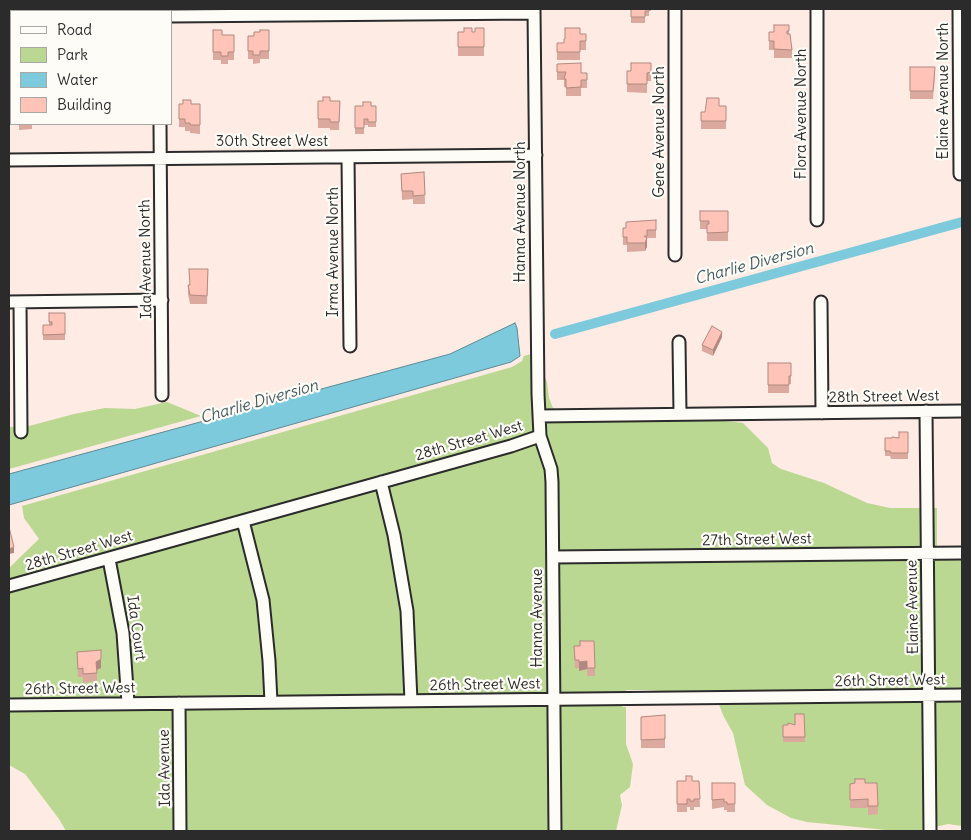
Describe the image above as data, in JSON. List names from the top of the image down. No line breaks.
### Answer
{"streets":{"street":["Elaine Avenue North","Flora Avenue North","Gene Avenue North","30th Street West","Hanna Avenue North","Irma Avenue North","Ida Avenue North","28th Street West","27th Street West","Elaine Avenue","Hanna Avenue","Ida Court","26th Street West","Ida Avenue"]},"crossings":[["30th Street West","Hanna Avenue North"],["30th Street West","Irma Avenue North"],["30th Street West","Ida Avenue North"],["Hanna Avenue North","28th Street West"],["28th Street West","Elaine Avenue"],["28th Street West","Hanna Avenue"],["28th Street West","Ida Court"],["27th Street West","Elaine Avenue"],["27th Street West","Hanna Avenue"],["Elaine Avenue","26th Street West"],["Hanna Avenue","26th Street West"],["Ida Court","26th Street West"],["26th Street West","Ida Avenue"]],"water":["Charlie Diversion"],"legend":["Road","Park","Water","Building"]}
